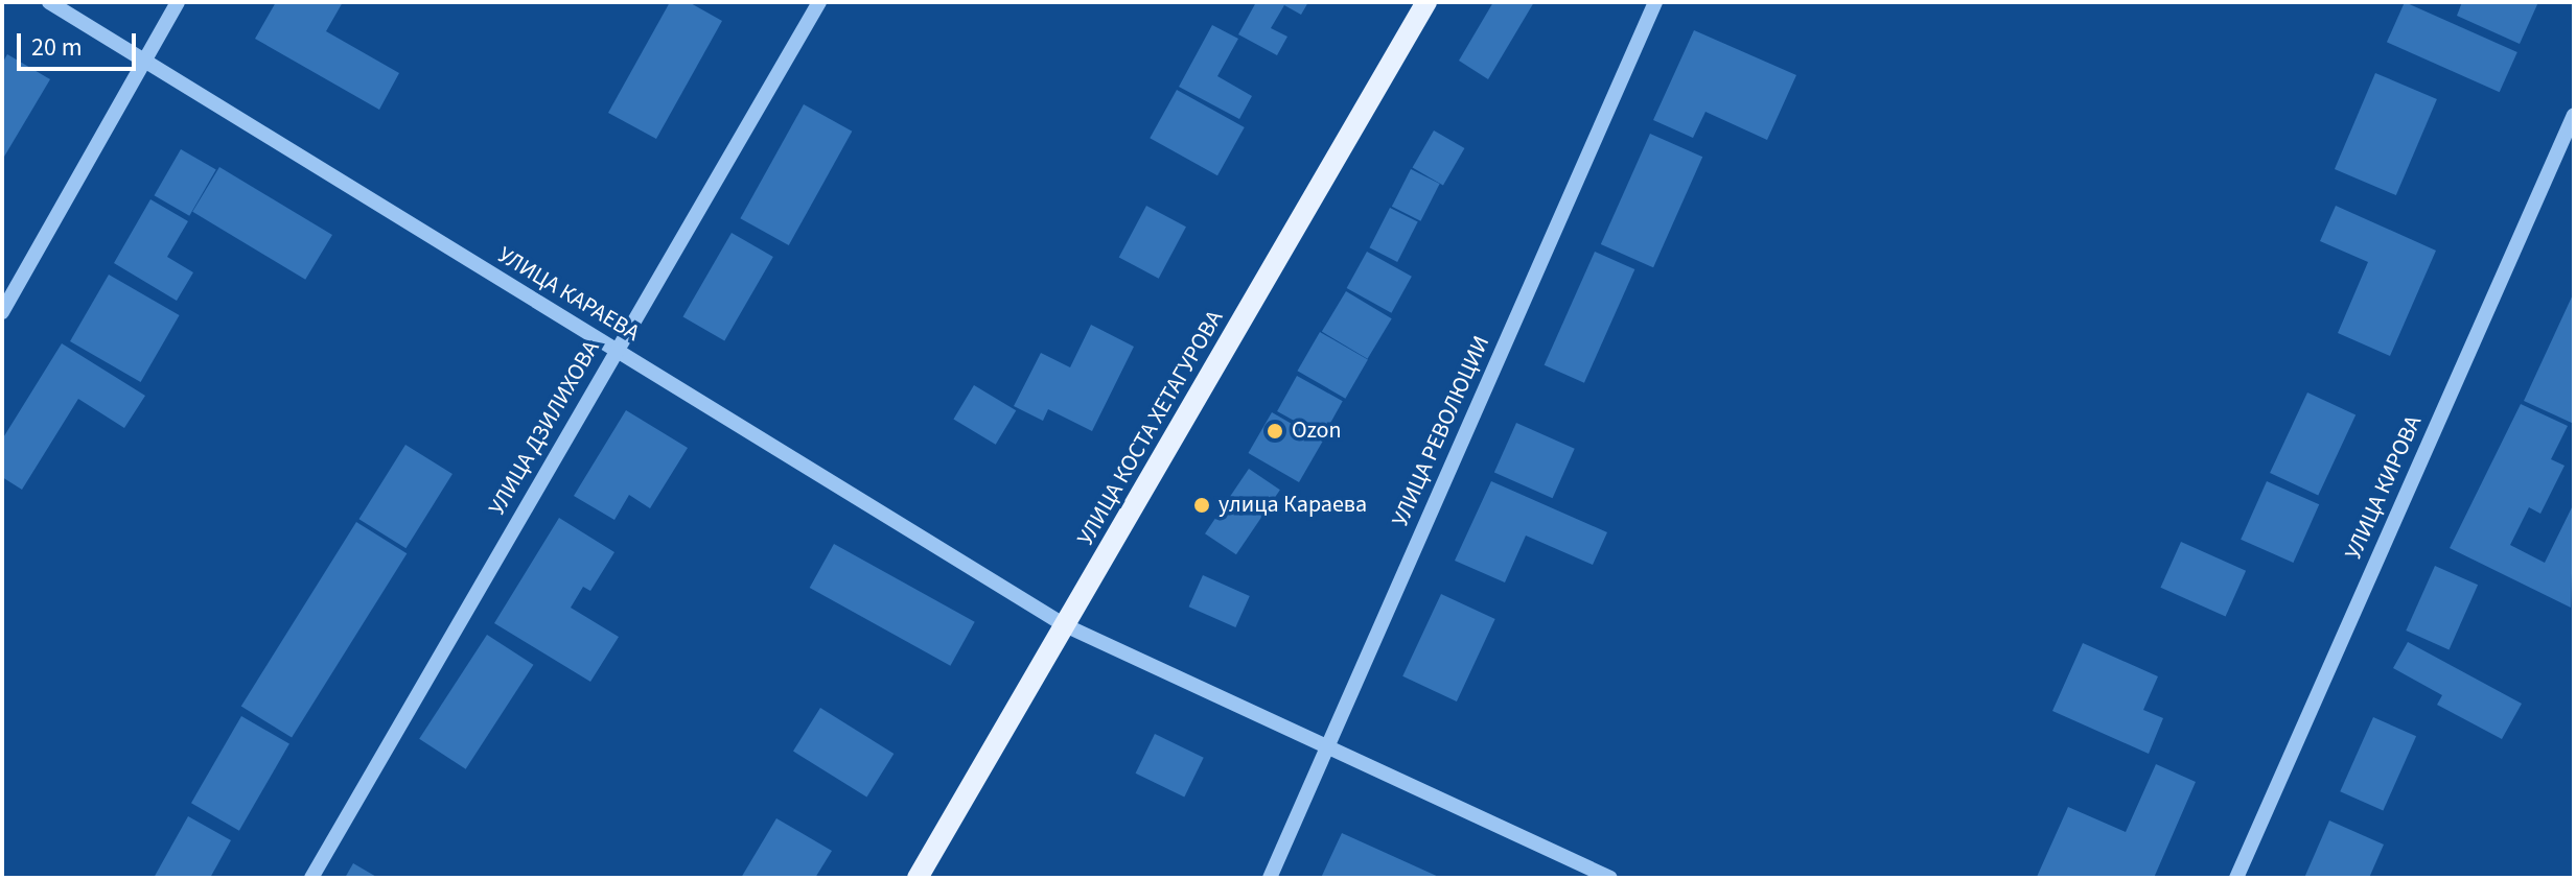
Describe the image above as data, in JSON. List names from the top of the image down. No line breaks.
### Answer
{"streets":{"main road":["УЛИЦА КОСТА ХЕТАГУРОВА"],"street":["УЛИЦА КАРАЕВА","УЛИЦА ДЗИЛИХОВА","УЛИЦА РЕВОЛЮЦИИ","УЛИЦА КИРОВА"]},"crossings":[["УЛИЦА КАРАЕВА","УЛИЦА ДЗИЛИХОВА"],["УЛИЦА КАРАЕВА","УЛИЦА КОСТА ХЕТАГУРОВА"],["УЛИЦА КАРАЕВА","УЛИЦА РЕВОЛЮЦИИ"]],"places":["Ozon","улица Караева"],"scale_bar":"20 m"}
